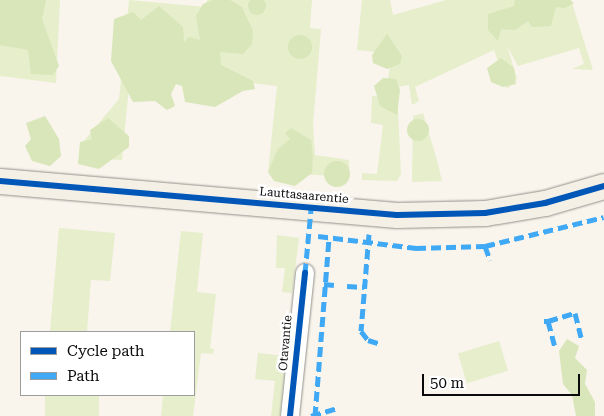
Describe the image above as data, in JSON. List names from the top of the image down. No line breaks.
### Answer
{"streets":{"main road":["Lauttasaarentie"],"street":["Otavantie"]},"legend":["Cycle path","Path"],"scale_bar":"50 m"}
